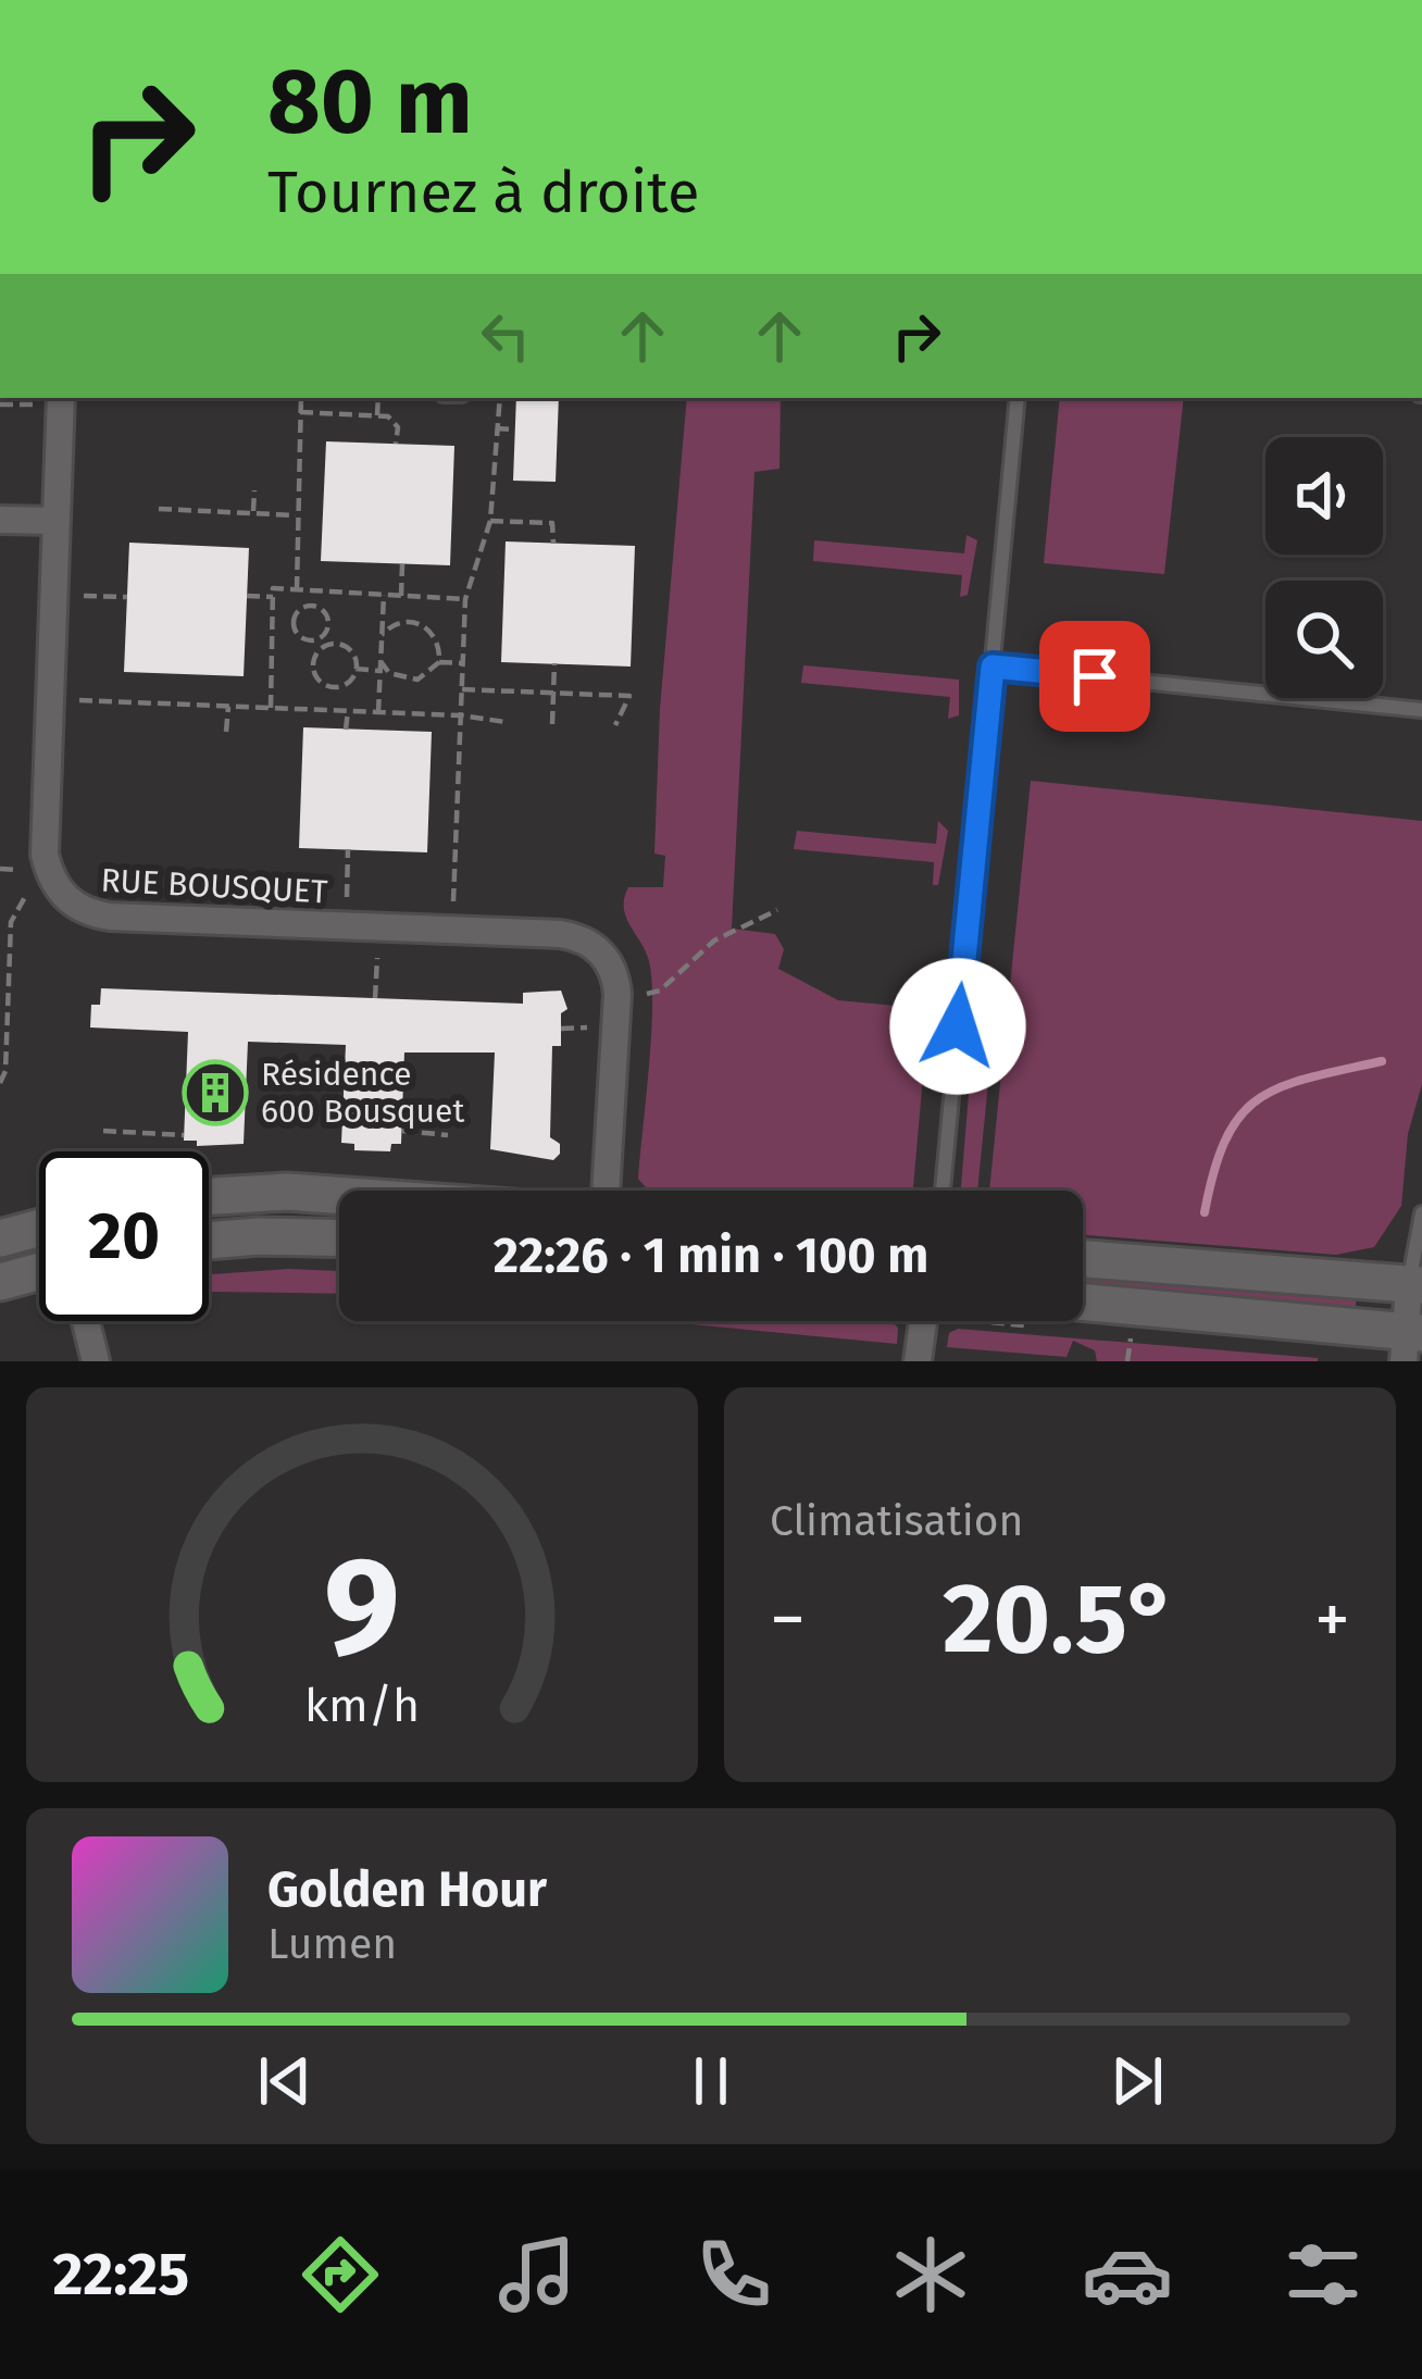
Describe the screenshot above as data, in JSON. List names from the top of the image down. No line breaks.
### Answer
{"streets":{"street":["RUE BOUSQUET"]},"places":{"building":["Résidence 600 Bousquet"]},"page":{"turn":["80 m","Tournez à droite"],"limit":"20","trip":"22:26 · 1 min · 100 m","tile":"Climatisation","heat":["−","20.5°","+"],"song":["Golden Hour","Lumen"],"tabs":"22:25","gauge":["9","km/h"]}}
